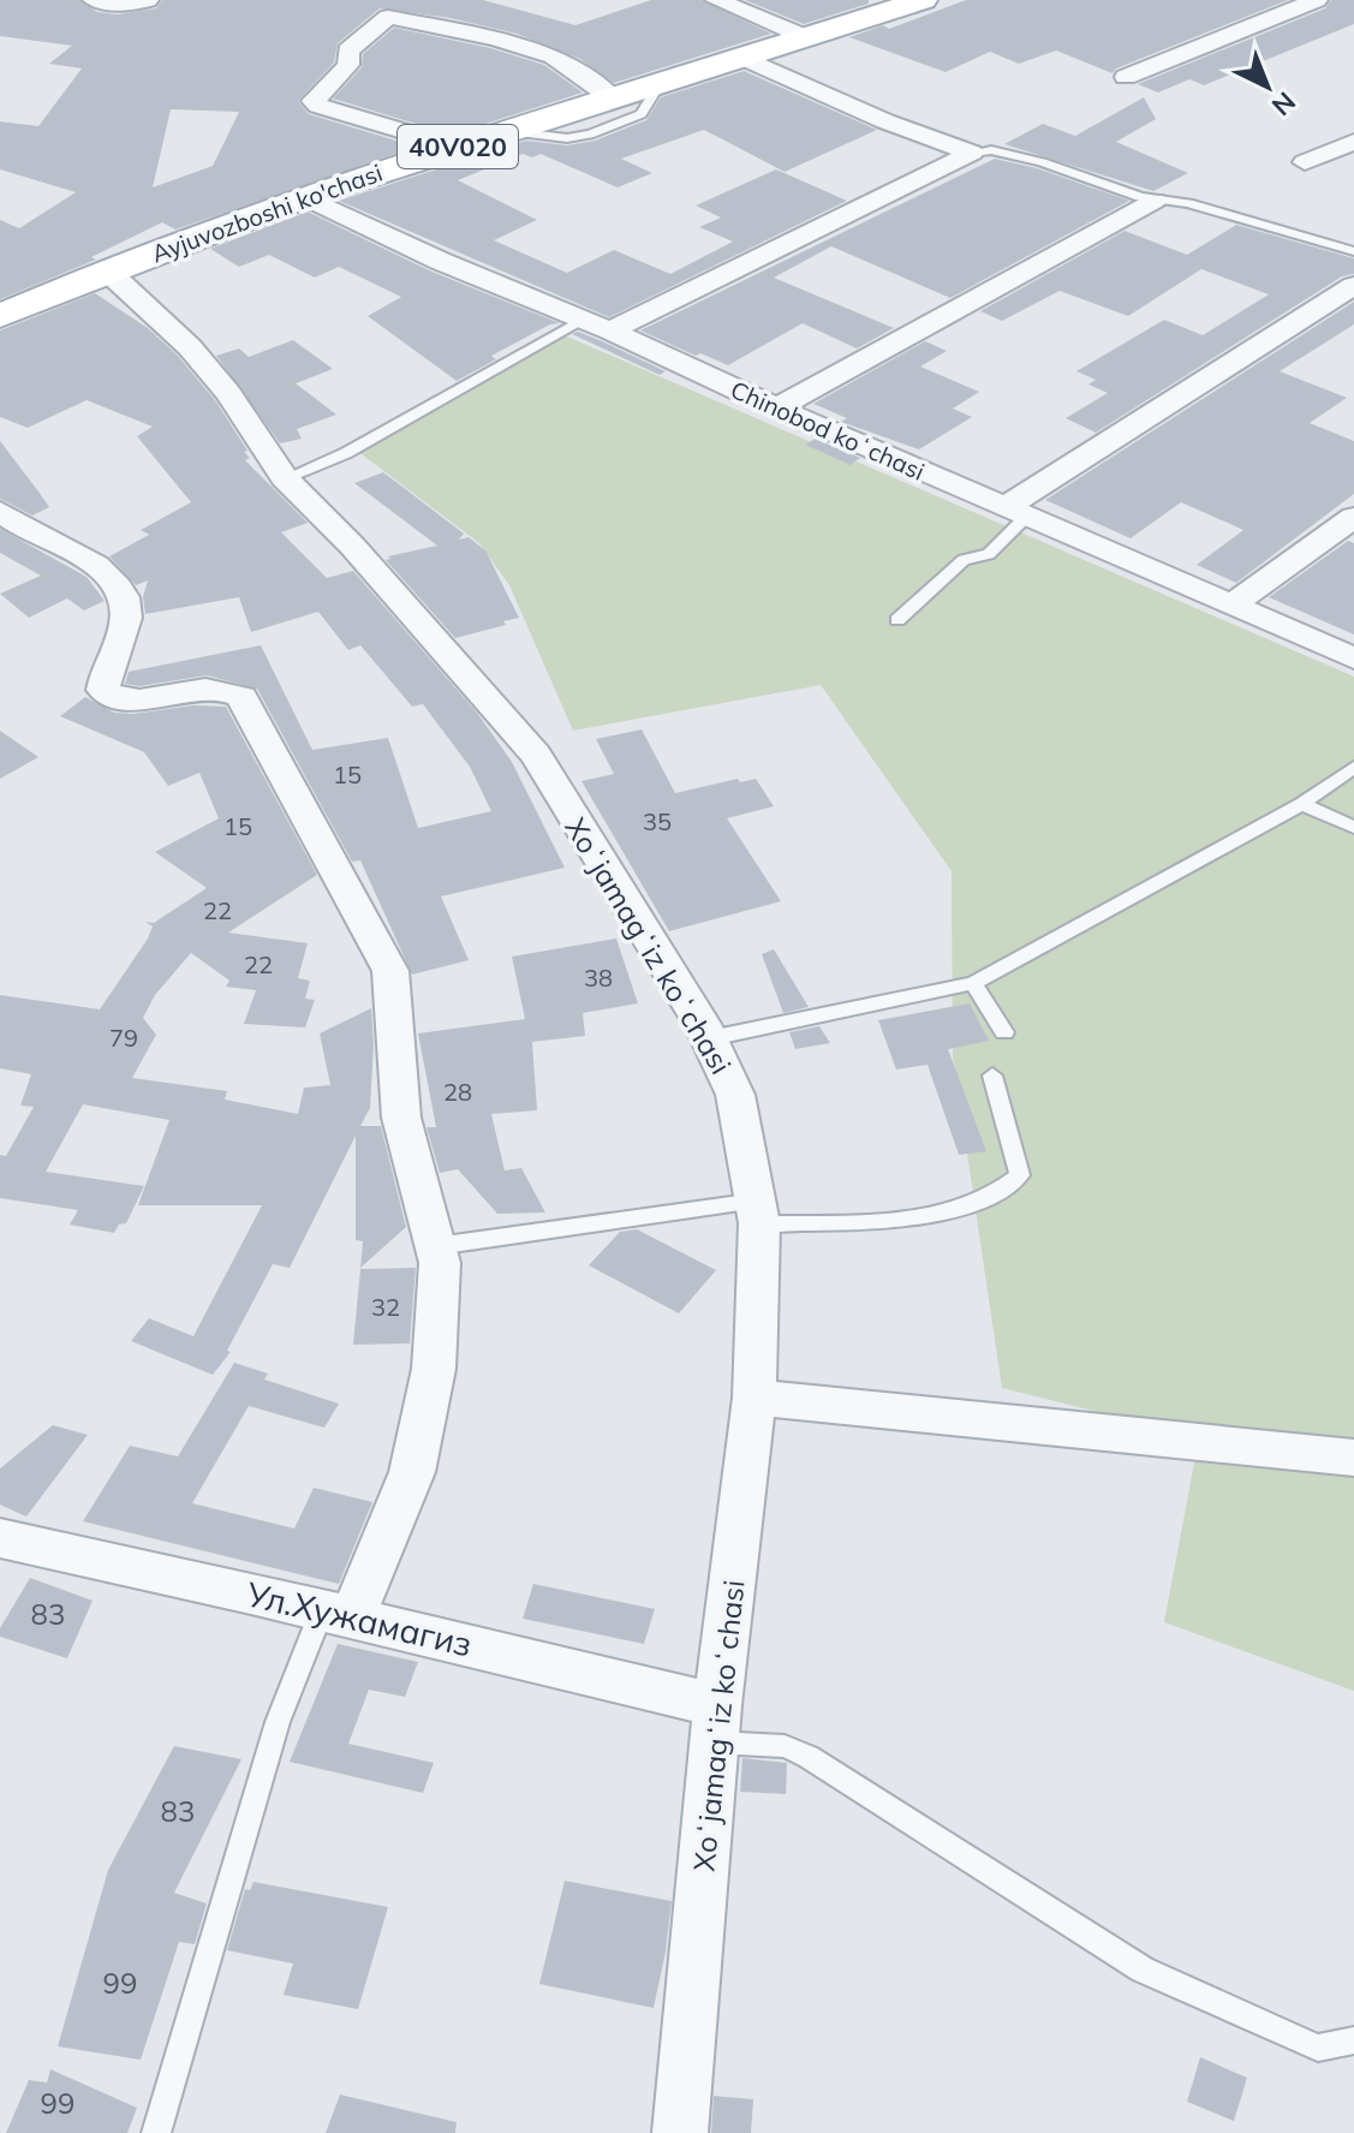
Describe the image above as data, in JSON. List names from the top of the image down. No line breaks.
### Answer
{"streets":{"main road":["40V020","Ayjuvozboshi ko'chasi"],"street":["Chinobod koʻchasi","Xoʻjamagʻiz koʻchasi","Ул.Хужамагиз"]},"crossings":[["Ayjuvozboshi ko'chasi","Chinobod koʻchasi"],["Ayjuvozboshi ko'chasi","Xoʻjamagʻiz koʻchasi"],["Xoʻjamagʻiz koʻchasi","Ул.Хужамагиз"]],"house_numbers":["15","35","15","22","22","38","79","28","32","83","83","99","99"],"north":"bottom right"}
